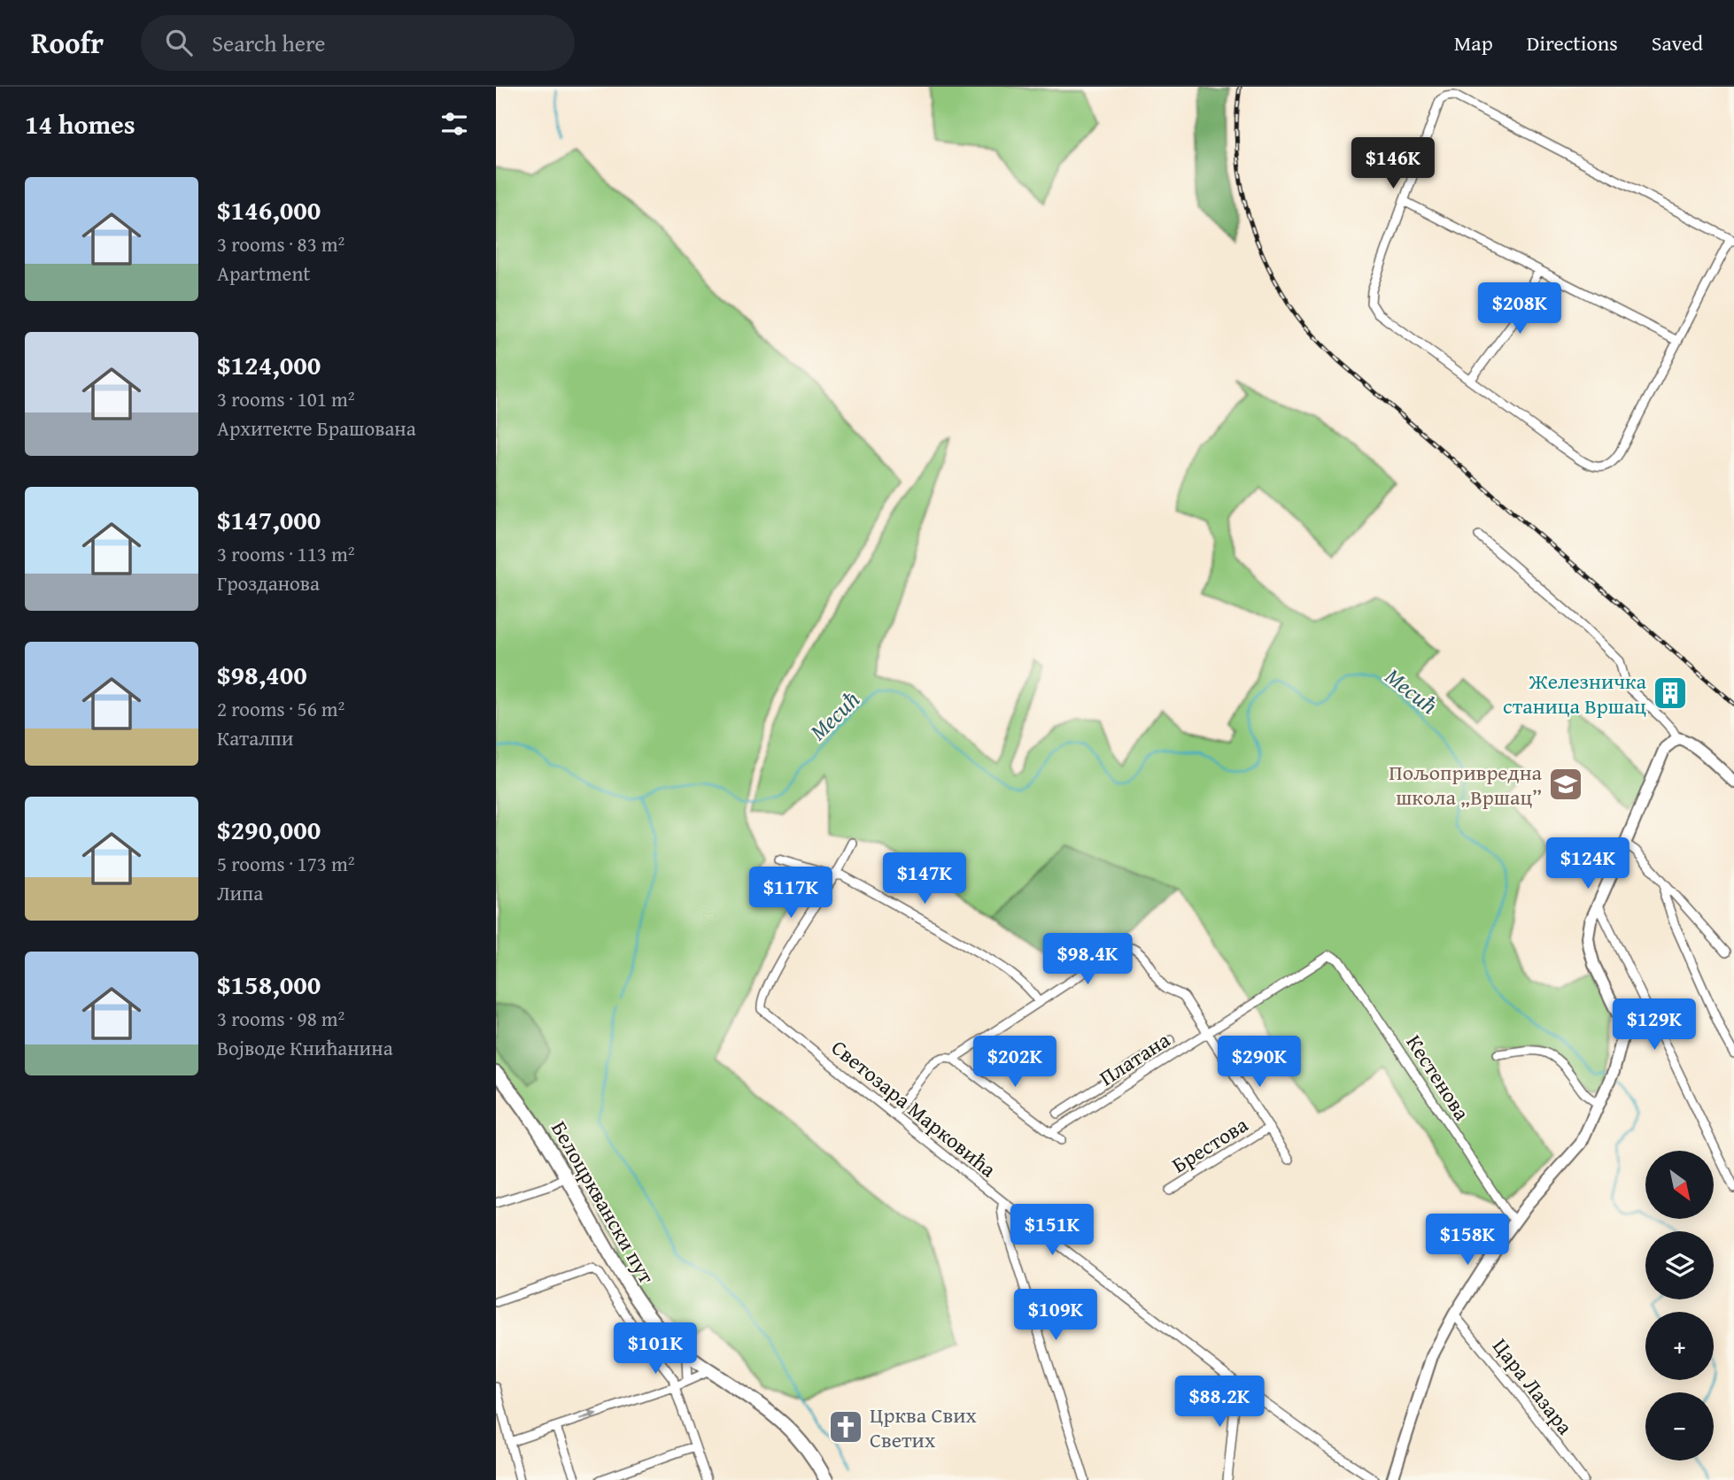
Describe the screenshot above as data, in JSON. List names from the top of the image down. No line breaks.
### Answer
{"streets":{"main road":["Белоцрквански пут"],"street":["Платана","Кестенова","Светозара Марковића","Брестова","Цара Лазара"]},"crossings":[["Платана","Кестенова"]],"water":["Месић"],"places":{"building":["Железничка станица Вршац"],"school or university":["Пољопривредна школа „Вршац”"],"church":["Црква Свих Светих"]},"north":"bottom right","page":{"header":"Roofr","search":"Search here","nav":["Map","Directions","Saved"],"heading":"14 homes","price":["$146K","$208K","$124K","$147K","$117K","$98.4K","$129K","$202K","$290K","$151K","$158K","$109K","$101K","$88.2K"],"list":[{"name":"$146,000","note":"3 rooms · 83 m² · Apartment"},{"name":"$124,000","note":"3 rooms · 101 m² · Архитекте Брашована"},{"name":"$147,000","note":"3 rooms · 113 m² · Грозданова"},{"name":"$98,400","note":"2 rooms · 56 m² · Каталпи"},{"name":"$290,000","note":"5 rooms · 173 m² · Липа"},{"name":"$158,000","note":"3 rooms · 98 m² · Војводе Книћанина"}],"map_buttons":["+","−"]}}
